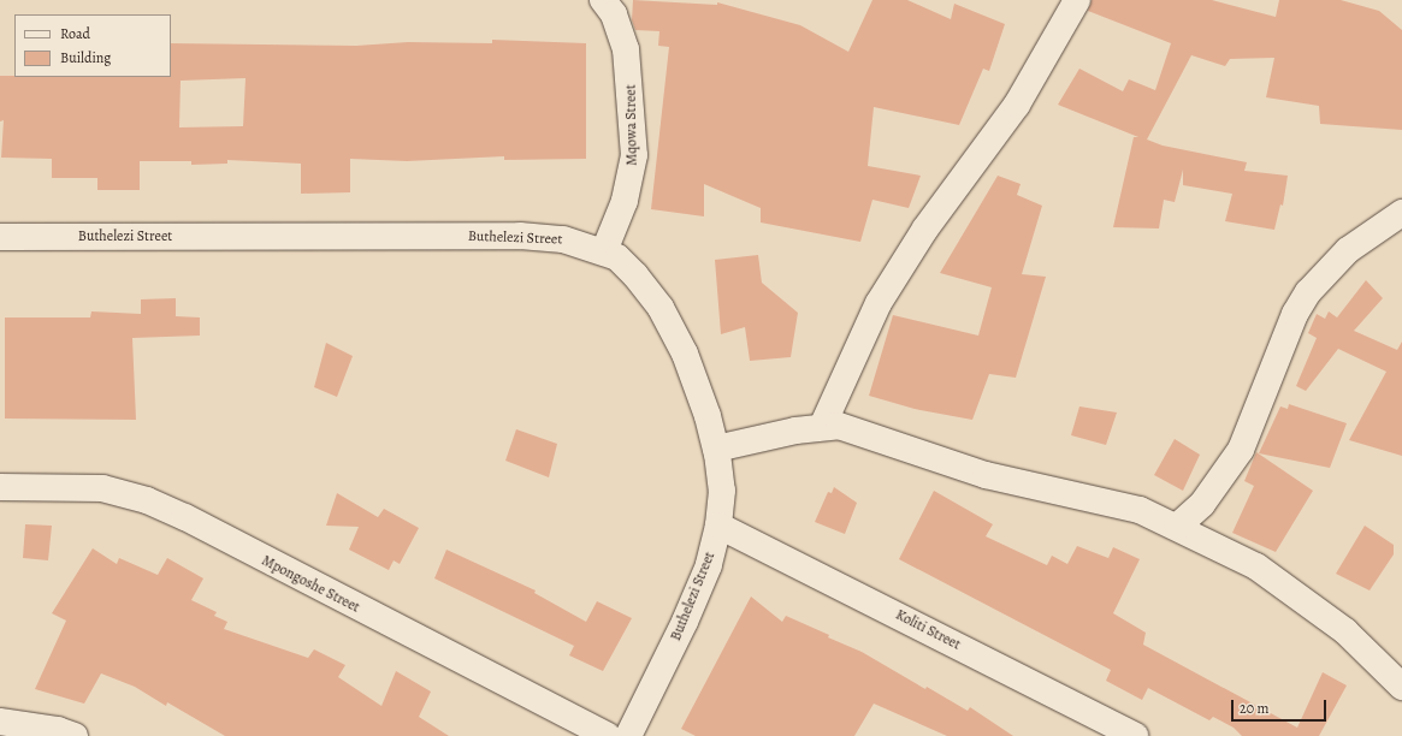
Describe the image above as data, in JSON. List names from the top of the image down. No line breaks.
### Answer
{"streets":{"street":["Mqowa Street","Buthelezi Street","Mpongoshe Street","Koliti Street"]},"crossings":[["Mqowa Street","Buthelezi Street"],["Buthelezi Street","Koliti Street"]],"legend":["Road","Building"],"scale_bar":"20 m"}
